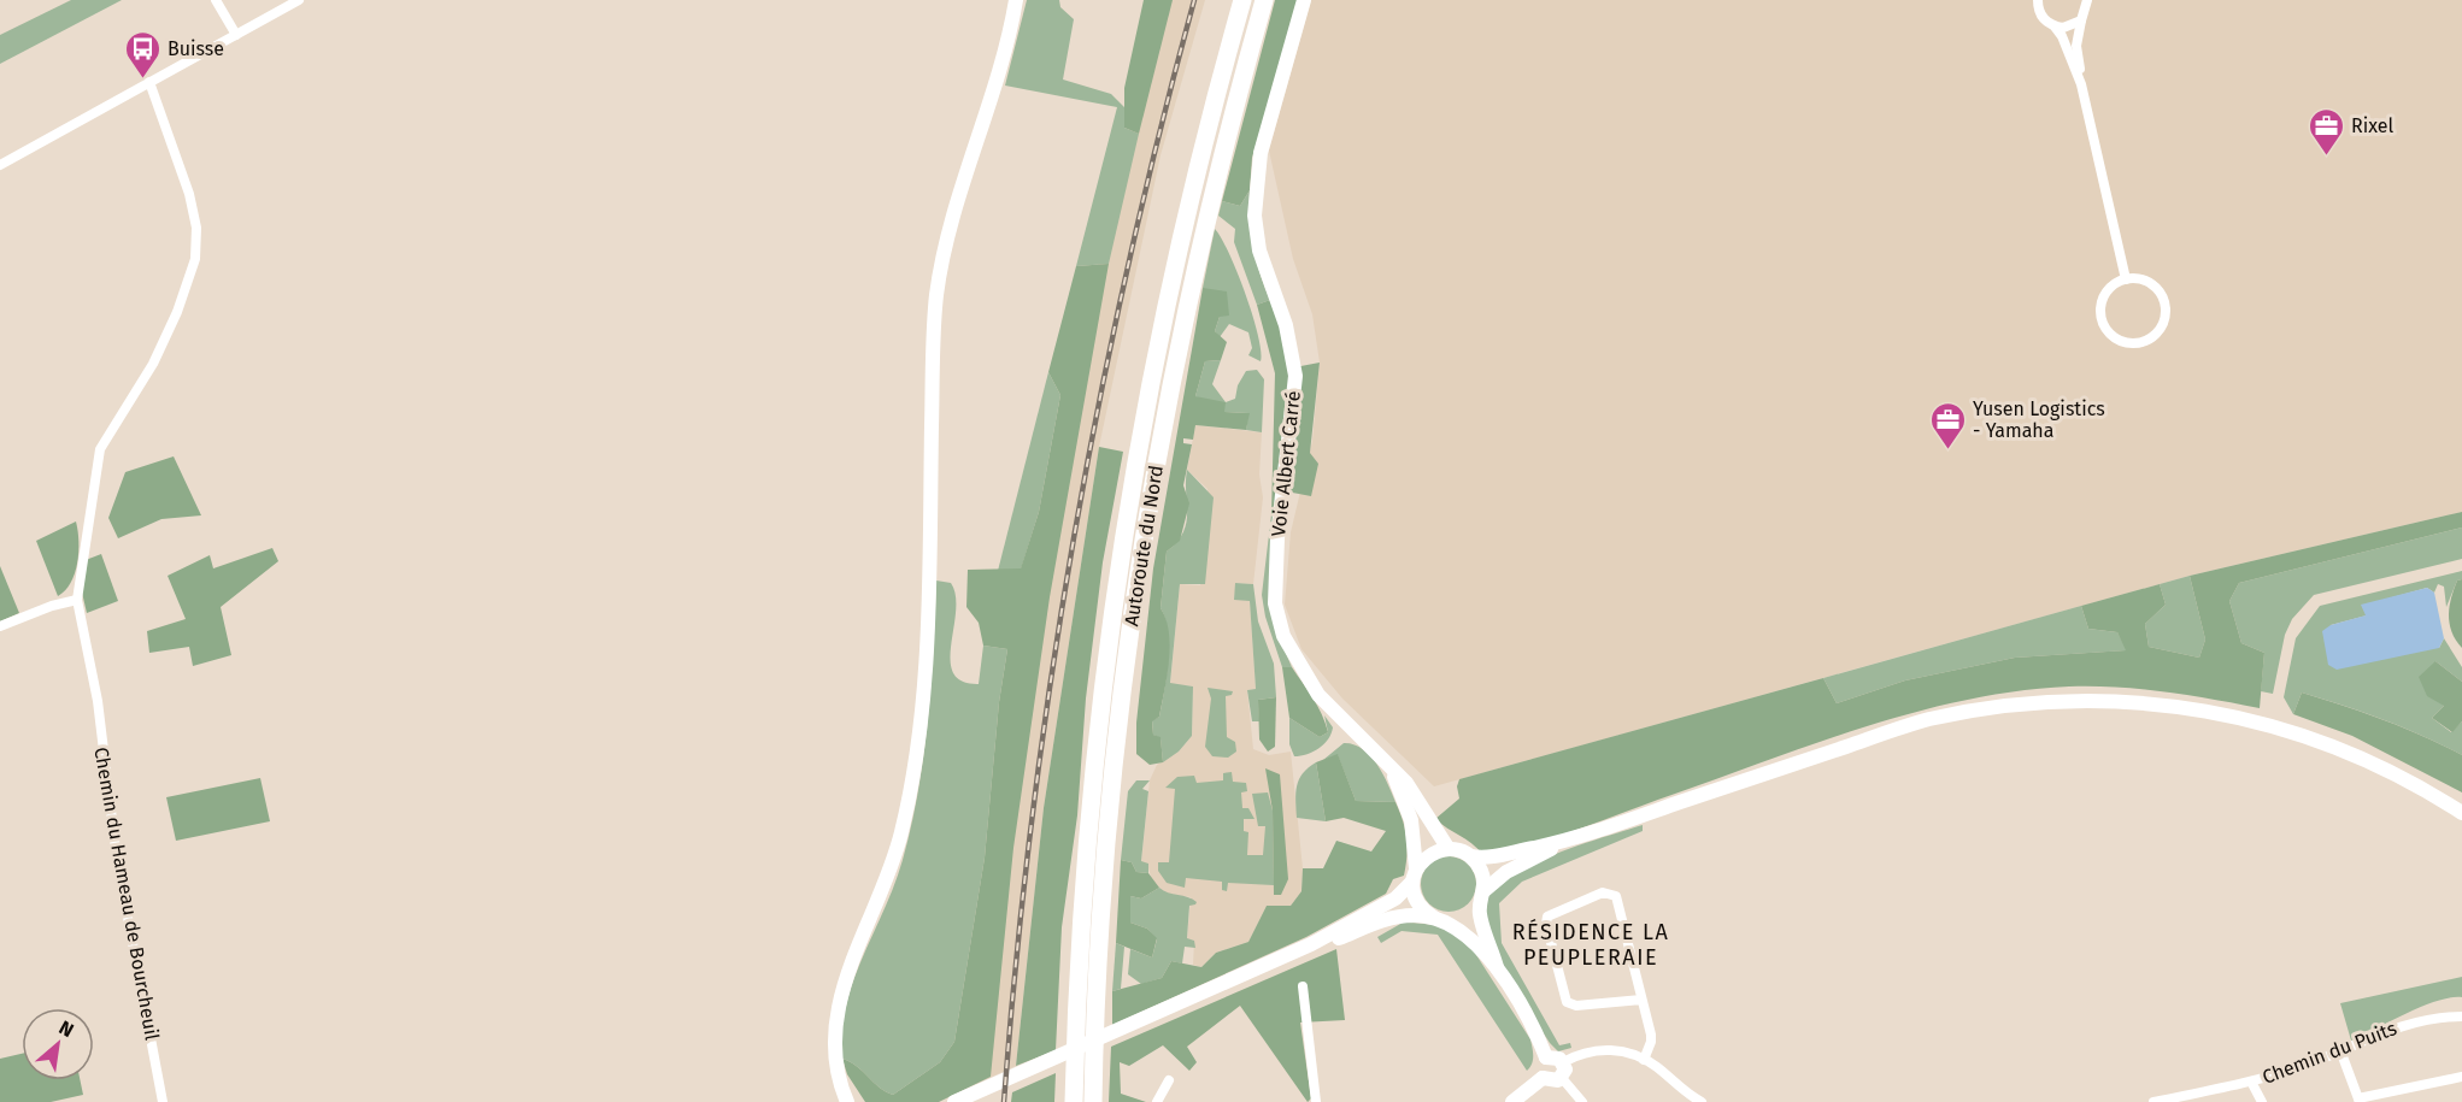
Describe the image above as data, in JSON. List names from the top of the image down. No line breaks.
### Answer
{"streets":{"highway":["Autoroute du Nord"],"street":["Voie Albert Carré","Chemin du Hameau de Bourcheuil","Chemin du Puits"]},"districts":["RÉSIDENCE LA PEUPLERAIE"],"places":{"bus stop":["Buisse"],"office":["Rixel","Yusen Logistics - Yamaha"]},"north":"top right"}
